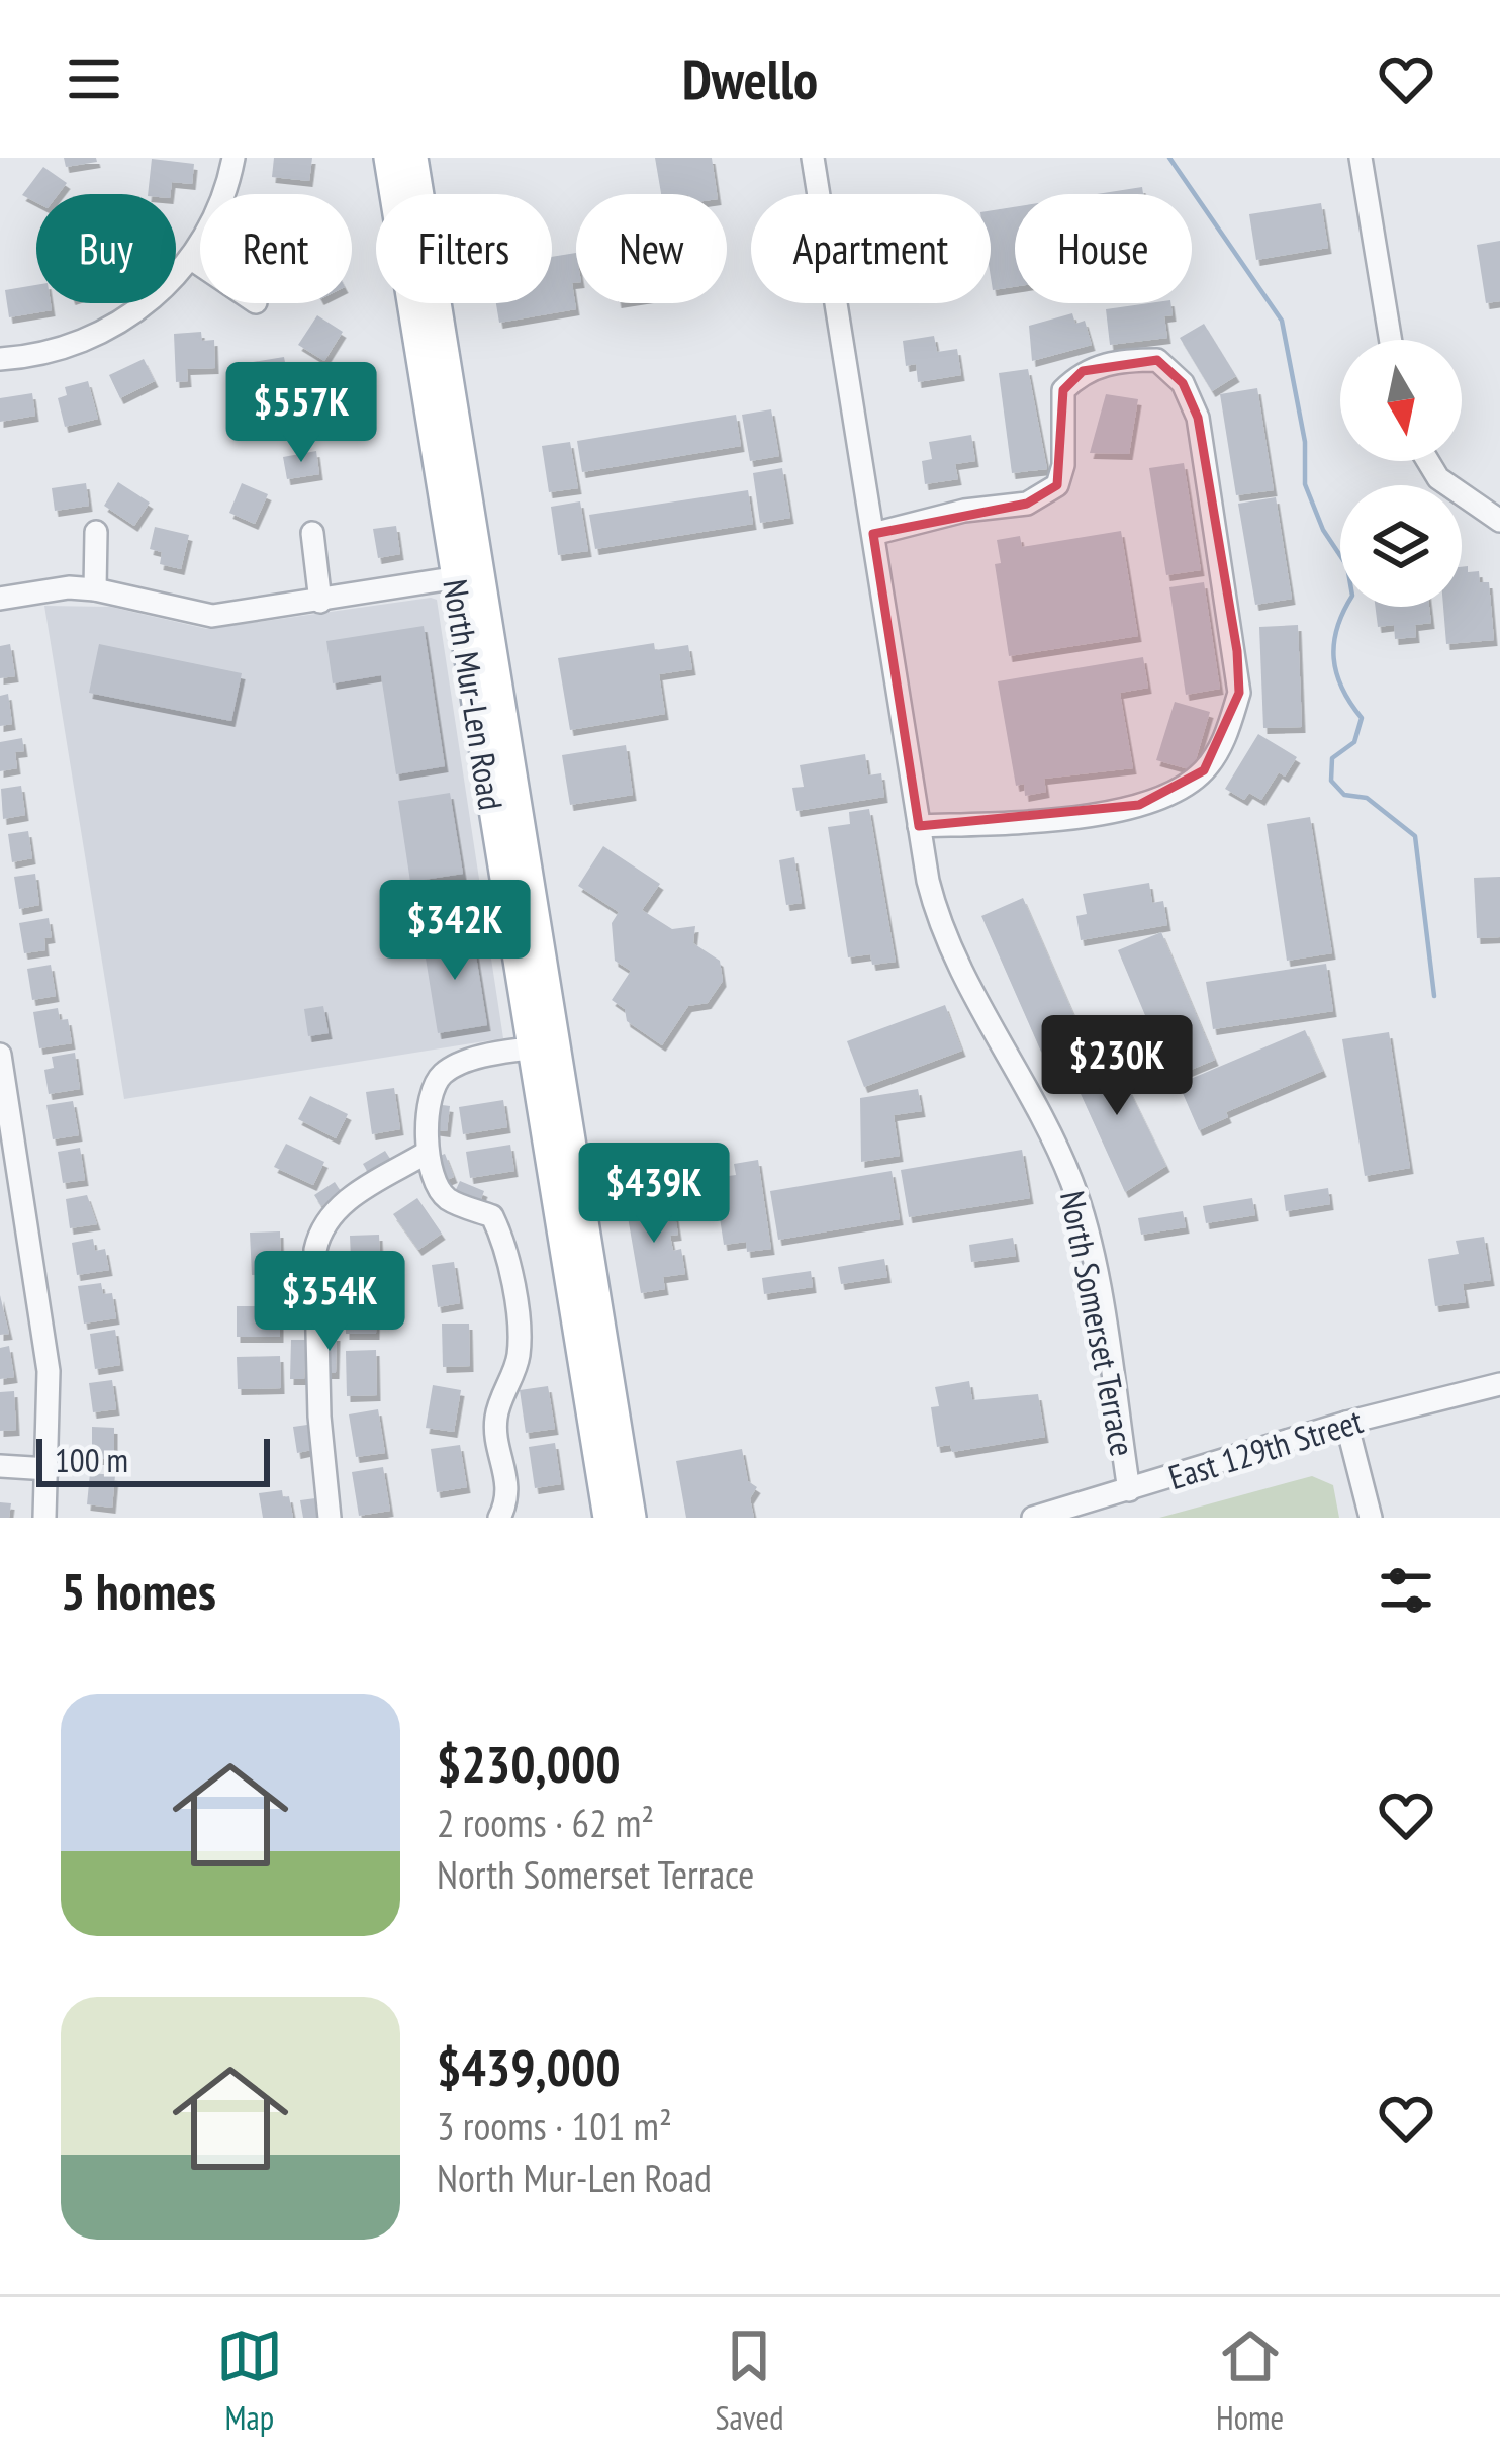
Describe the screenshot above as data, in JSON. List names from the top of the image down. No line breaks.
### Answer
{"streets":{"main road":["North Mur-Len Road"],"street":["North Somerset Terrace","East 129th Street"]},"crossings":[["North Somerset Terrace","East 129th Street"]],"scale_bar":"100 m","north":"bottom","page":{"header":"Dwello","chip":["Buy","Rent","Filters","New","Apartment","House"],"price":["$557K","$342K","$230K","$439K","$354K"],"scale":"100 m","heading":"5 homes","list":[{"name":"$230,000","note":"2 rooms · 62 m² · North Somerset Terrace"},{"name":"$439,000","note":"3 rooms · 101 m² · North Mur-Len Road"}],"tabs":["Map","Saved","Home"]}}
